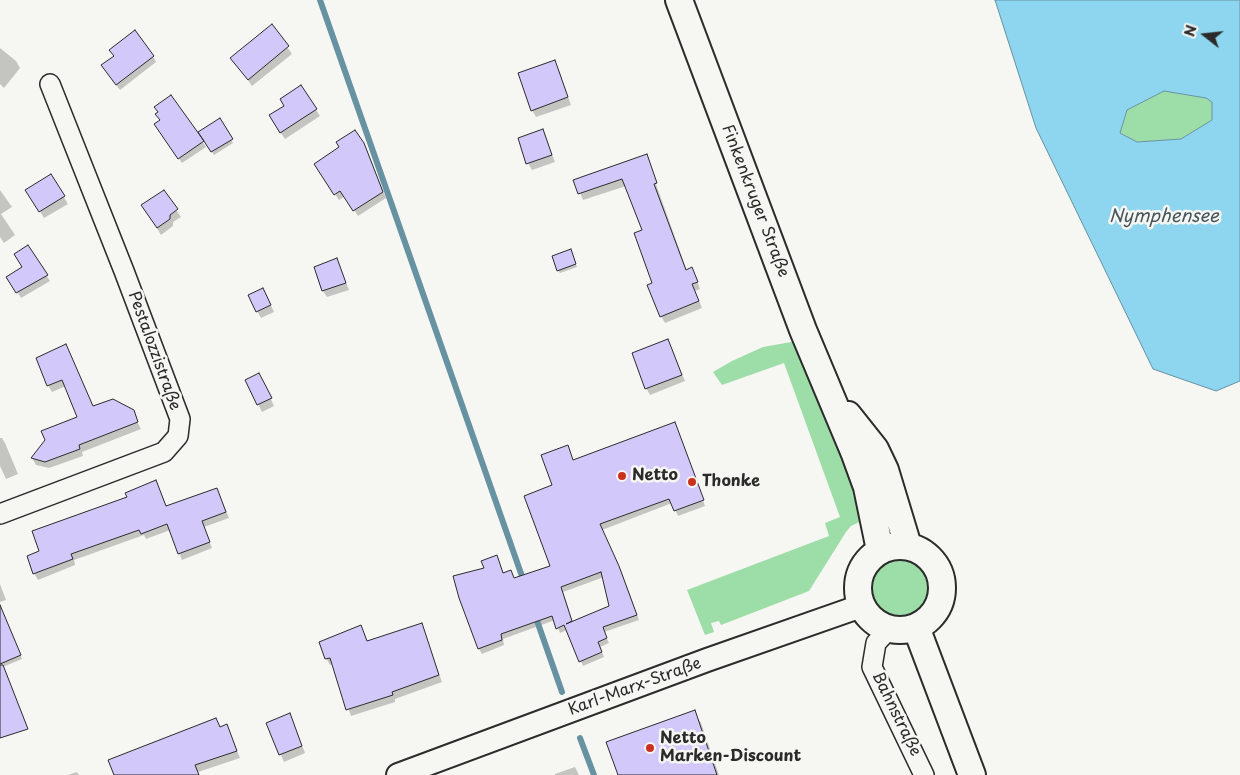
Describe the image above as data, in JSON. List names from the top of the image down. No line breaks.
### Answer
{"streets":{"main road":["Finkenkruger Straße"],"street":["Pestalozzistraße","Karl-Marx-Straße","Bahnstraße"]},"crossings":[["Finkenkruger Straße","Karl-Marx-Straße"],["Finkenkruger Straße","Bahnstraße"],["Karl-Marx-Straße","Bahnstraße"]],"water":["Nymphensee"],"places":["Netto","Thonke","Netto Marken-Discount"],"north":"left"}
